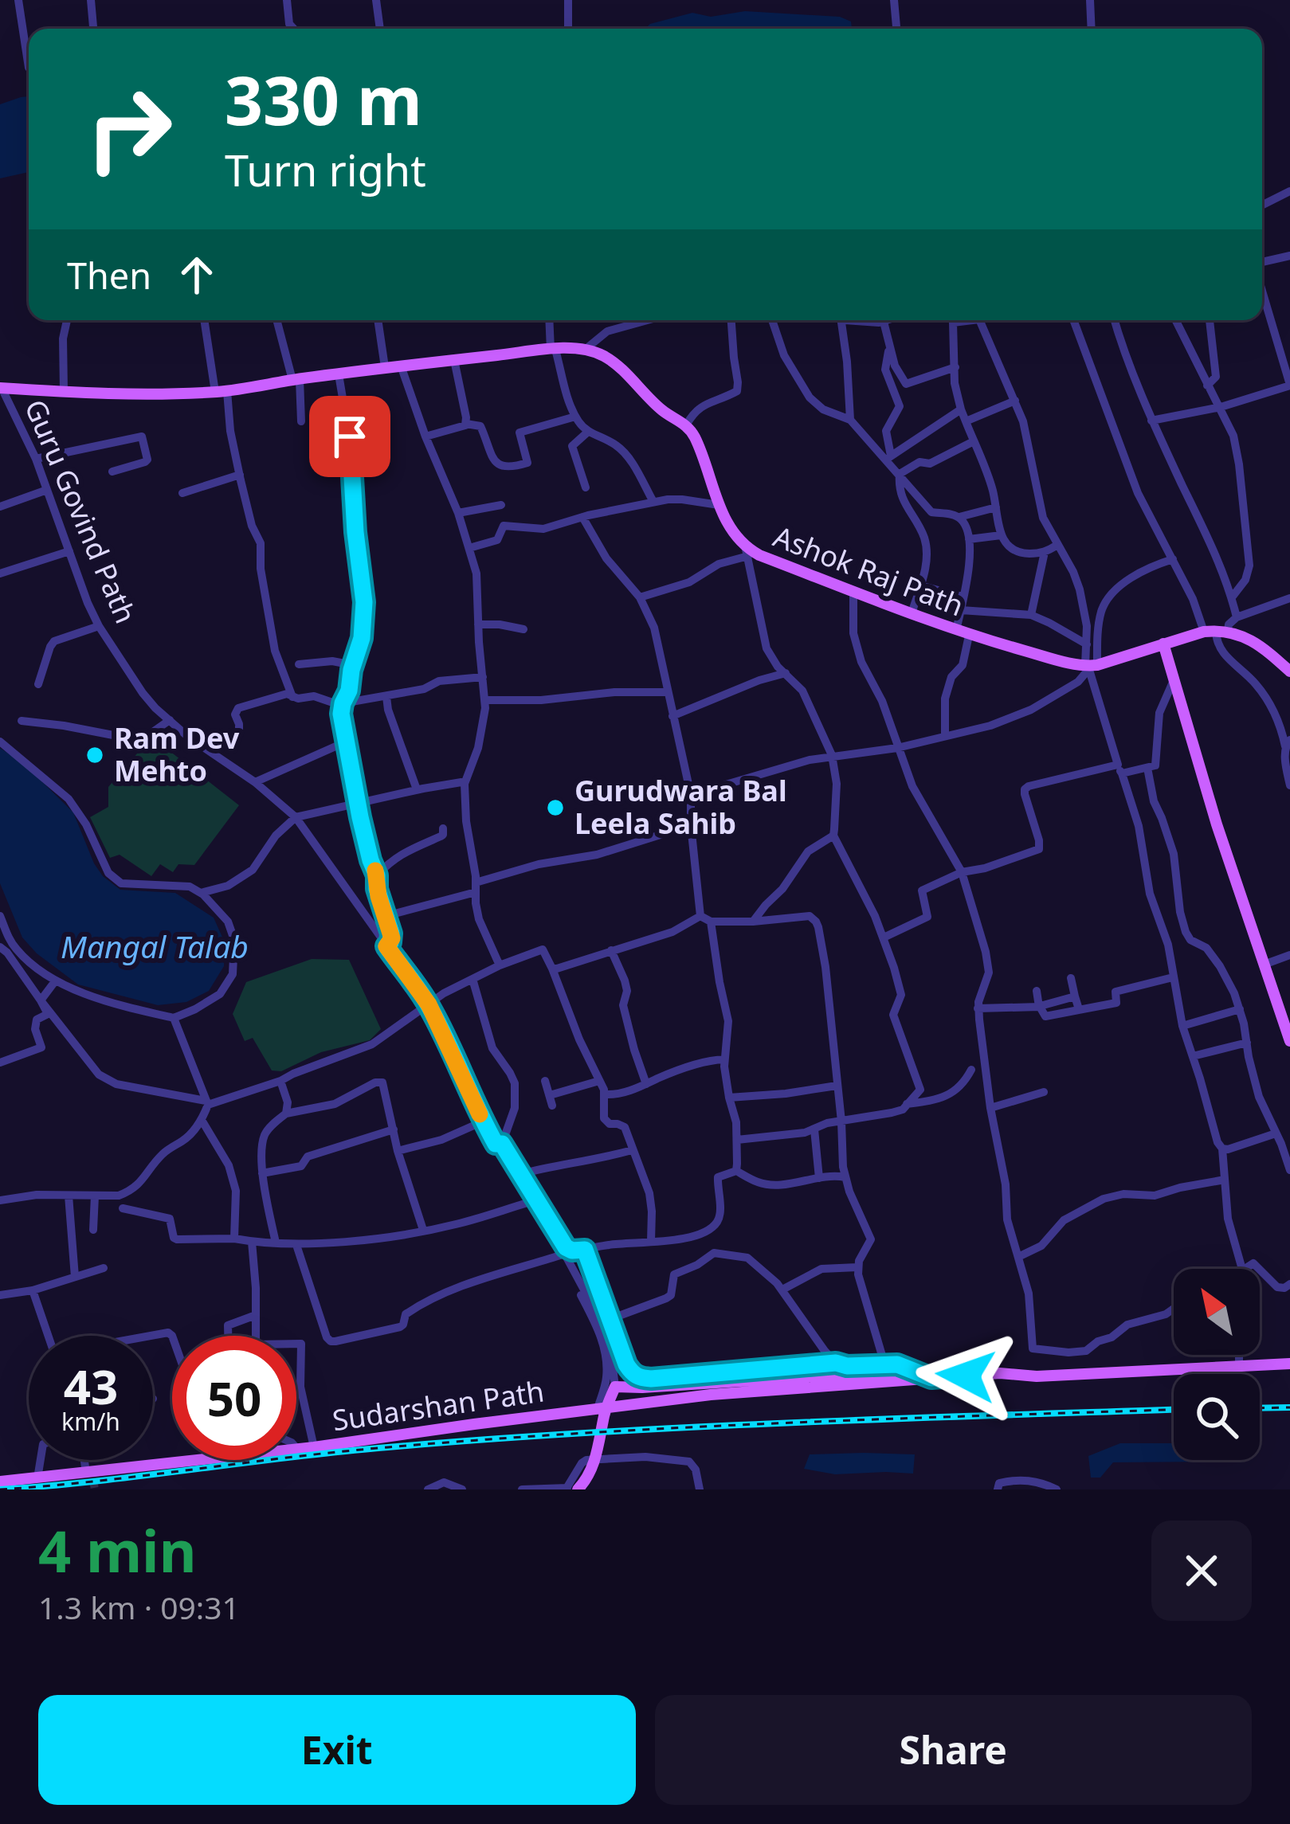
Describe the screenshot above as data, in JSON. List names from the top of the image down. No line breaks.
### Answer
{"streets":{"main road":["Ashok Raj Path","Sudarshan Path"],"street":["Guru Govind Path"]},"crossings":[["Guru Govind Path","Ashok Raj Path"]],"water":["Mangal Talab"],"places":["Ram Dev Mehto","Gurudwara Bal Leela Sahib"],"north":"top left","page":{"turn":["330 m","Turn right"],"then":"Then","speed":"43 km/h","limit":"50","heading":["4 min","1.3 km · 09:31"],"buttons":["Exit","Share"]}}
